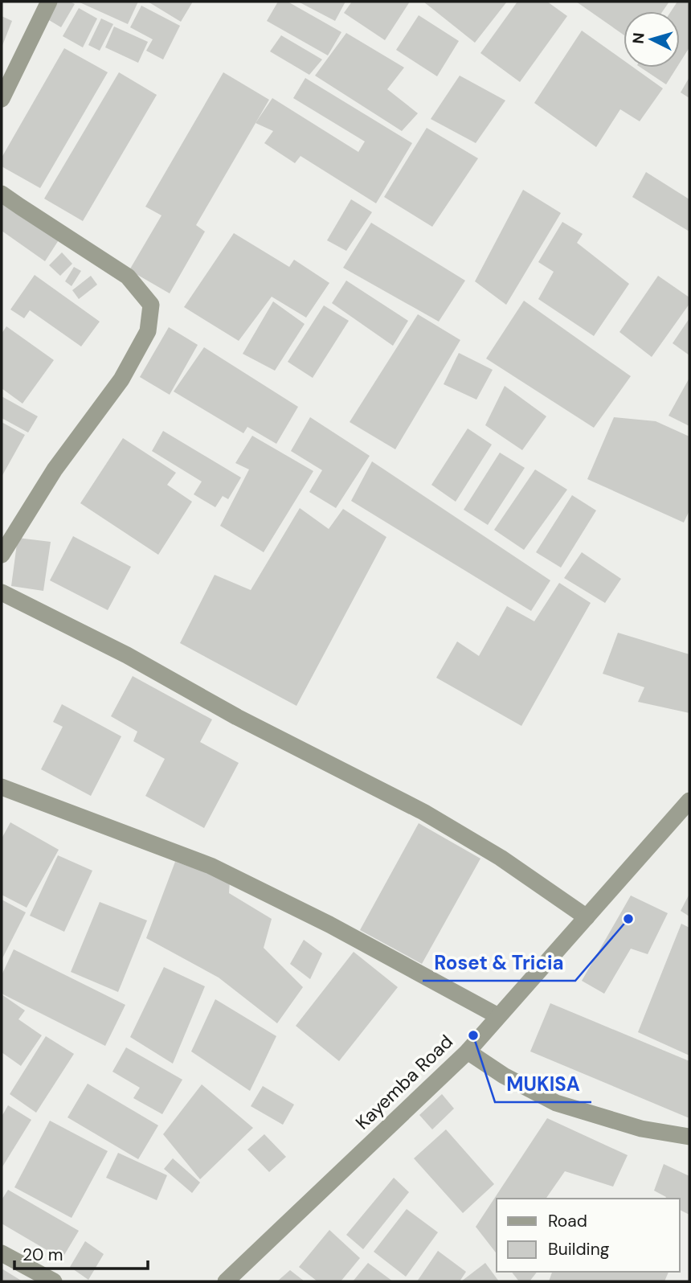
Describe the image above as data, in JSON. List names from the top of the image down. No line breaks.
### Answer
{"streets":{"street":["Kayemba Road"]},"places":["Roset & Tricia","MUKISA"],"legend":["Road","Building"],"scale_bar":"20 m","north":"left"}
